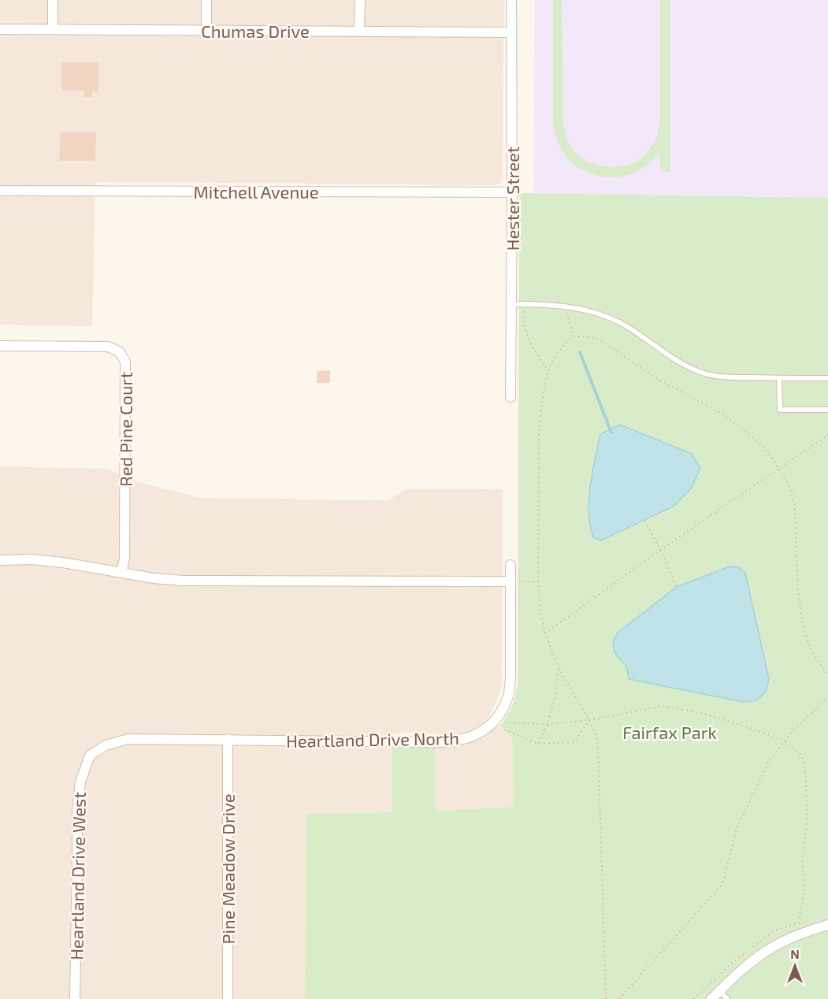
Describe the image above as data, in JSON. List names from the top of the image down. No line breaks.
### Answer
{"streets":{"street":["Chumas Drive","Mitchell Avenue","Hester Street","Red Pine Court","Heartland Drive North","Pine Meadow Drive","Heartland Drive West"]},"crossings":[["Chumas Drive","Hester Street"],["Mitchell Avenue","Hester Street"],["Heartland Drive North","Pine Meadow Drive"],["Heartland Drive North","Heartland Drive West"]],"parks":["Fairfax Park"],"north":"top"}
